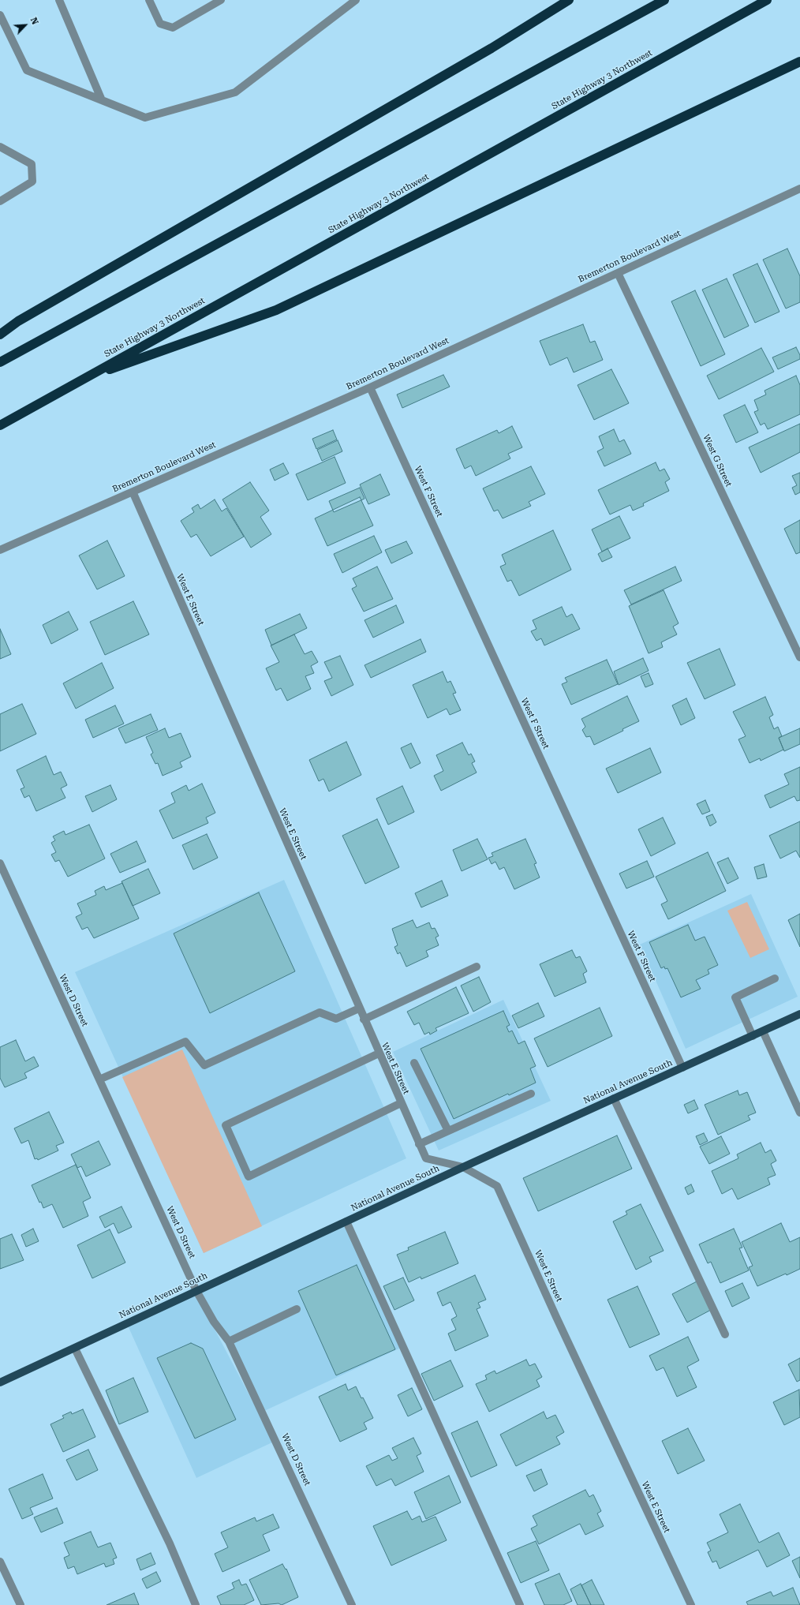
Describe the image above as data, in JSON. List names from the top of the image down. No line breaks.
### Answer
{"streets":{"highway":["State Highway 3 Northwest"],"main road":["National Avenue South"],"street":["Bremerton Boulevard West","West G Street","West F Street","West E Street","West D Street"]},"crossings":[["Bremerton Boulevard West","West G Street"],["Bremerton Boulevard West","West F Street"],["Bremerton Boulevard West","West E Street"],["West F Street","National Avenue South"],["West E Street","National Avenue South"],["West D Street","National Avenue South"]],"north":"top right"}
